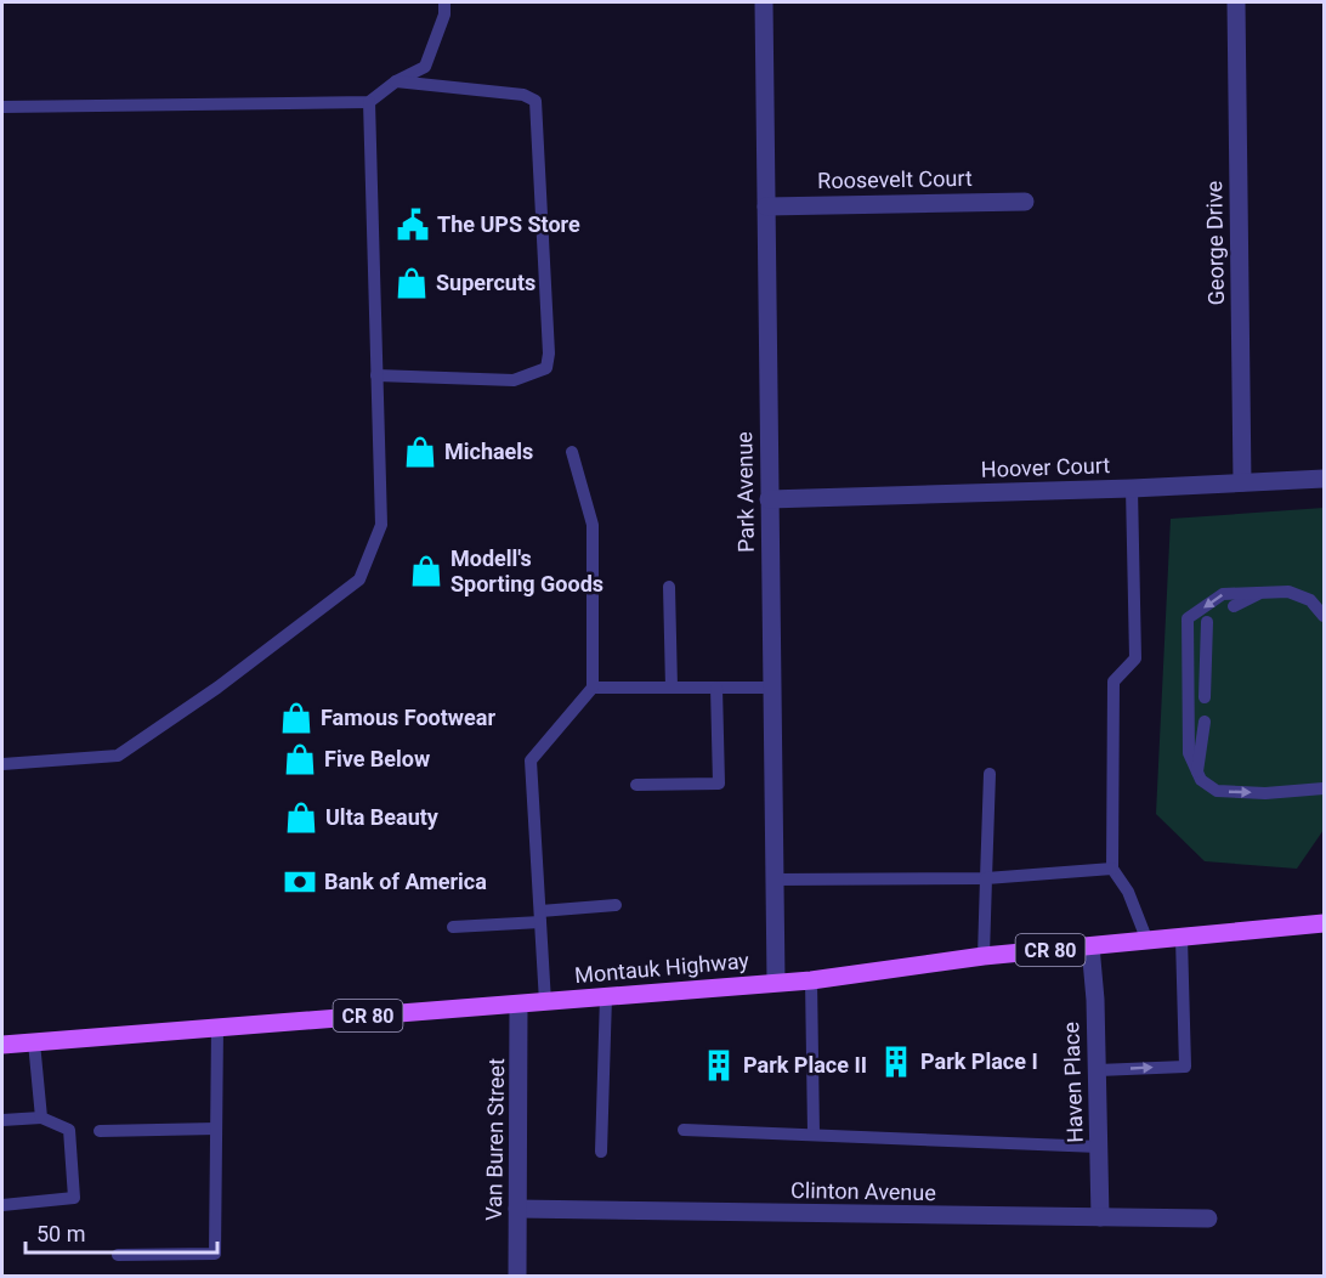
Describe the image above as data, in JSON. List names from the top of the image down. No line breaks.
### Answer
{"streets":{"main road":["CR 80","Montauk Highway"],"street":["Roosevelt Court","George Drive","Hoover Court","Park Avenue","Haven Place","Van Buren Street","Clinton Avenue"]},"crossings":[["Roosevelt Court","Park Avenue"],["George Drive","Hoover Court"],["Hoover Court","Park Avenue"],["Park Avenue","Montauk Highway"],["Montauk Highway","Haven Place"],["Montauk Highway","Van Buren Street"],["Haven Place","Clinton Avenue"],["Van Buren Street","Clinton Avenue"]],"places":{"public building":["The UPS Store"],"shop":["Supercuts","Michaels","Modell's Sporting Goods","Famous Footwear","Five Below","Ulta Beauty"],"bank":["Bank of America"],"building":["Park Place I","Park Place II"]},"scale_bar":"50 m"}
